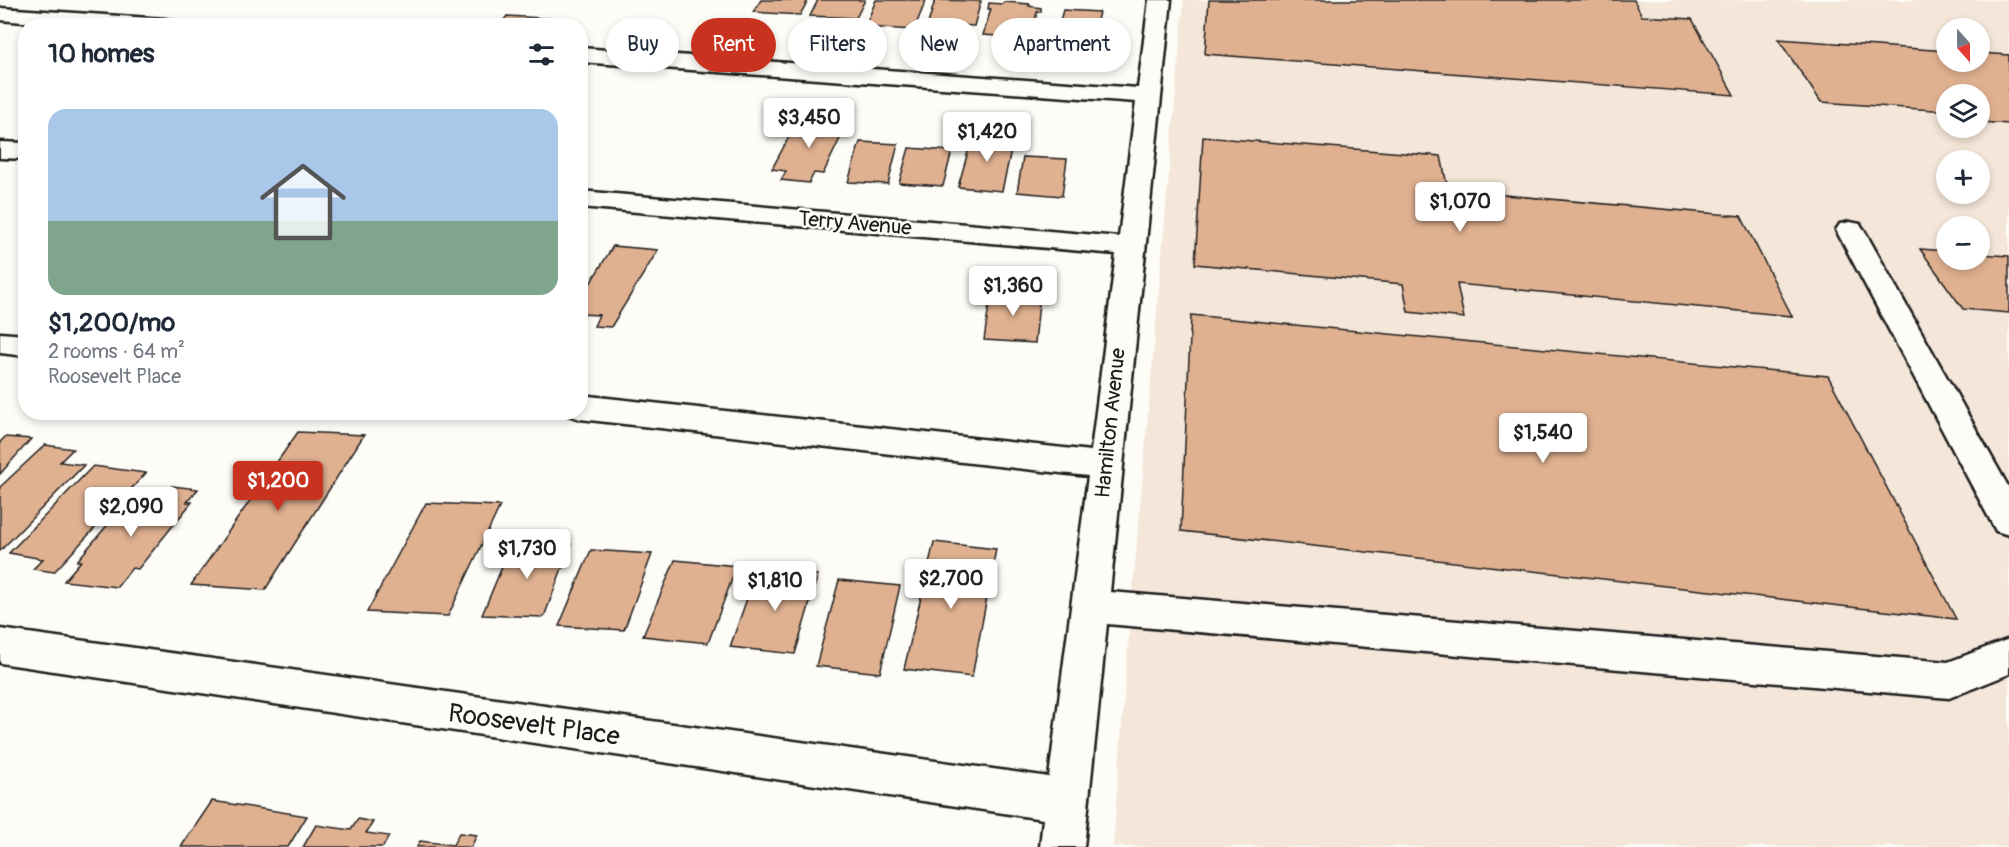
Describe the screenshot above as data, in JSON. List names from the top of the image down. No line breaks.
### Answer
{"streets":{"street":["Terry Avenue","Hamilton Avenue","Roosevelt Place"]},"crossings":[["Terry Avenue","Hamilton Avenue"],["Hamilton Avenue","Roosevelt Place"]],"north":"bottom","page":{"map_buttons":["+","−"],"chip":["Buy","Rent","Filters","New","Apartment"],"heading":"10 homes","list":[{"name":"$1,200/mo","note":"2 rooms · 64 m² · Roosevelt Place"}],"price":["$3,450","$1,420","$1,070","$1,360","$1,540","$1,200","$2,090","$1,730","$2,700","$1,810"]}}
